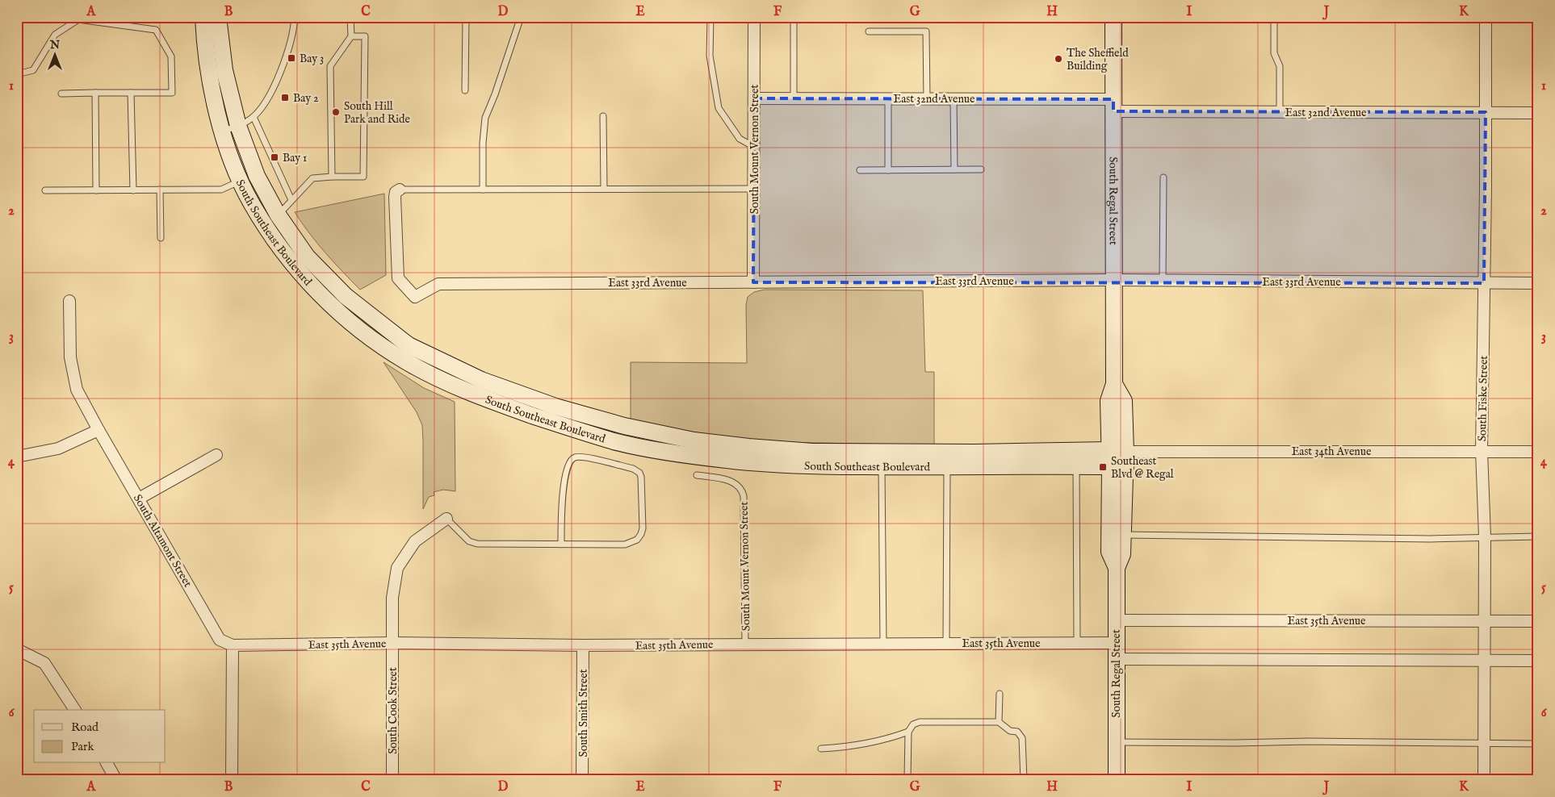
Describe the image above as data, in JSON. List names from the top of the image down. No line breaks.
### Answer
{"streets":{"main road":["South Regal Street","South Southeast Boulevard"],"street":["East 32nd Avenue","South Mount Vernon Street","East 33rd Avenue","South Fiske Street","East 34th Avenue","South Altamont Street","East 35th Avenue","South Cook Street","South Smith Street"]},"crossings":[["East 32nd Avenue","South Mount Vernon Street"],["East 32nd Avenue","South Regal Street"],["East 32nd Avenue","South Fiske Street"],["South Mount Vernon Street","East 33rd Avenue"],["South Mount Vernon Street","East 35th Avenue"],["South Regal Street","South Southeast Boulevard"],["South Regal Street","East 33rd Avenue"],["South Regal Street","East 34th Avenue"],["South Regal Street","East 35th Avenue"],["South Southeast Boulevard","East 34th Avenue"],["East 33rd Avenue","South Fiske Street"],["South Fiske Street","East 34th Avenue"],["South Fiske Street","East 35th Avenue"],["South Altamont Street","East 35th Avenue"],["East 35th Avenue","South Cook Street"],["East 35th Avenue","South Smith Street"]],"places":{"transit":["Bay 3","Bay 2","Bay 1","Southeast Blvd @ Regal"],"other":["The Sheffield Building","South Hill Park and Ride"]},"legend":["Road","Park"],"north":"top","grid":{"columns":["A","B","C","D","E","F","G","H","I","J","K"],"rows":["1","2","3","4","5","6"]}}
